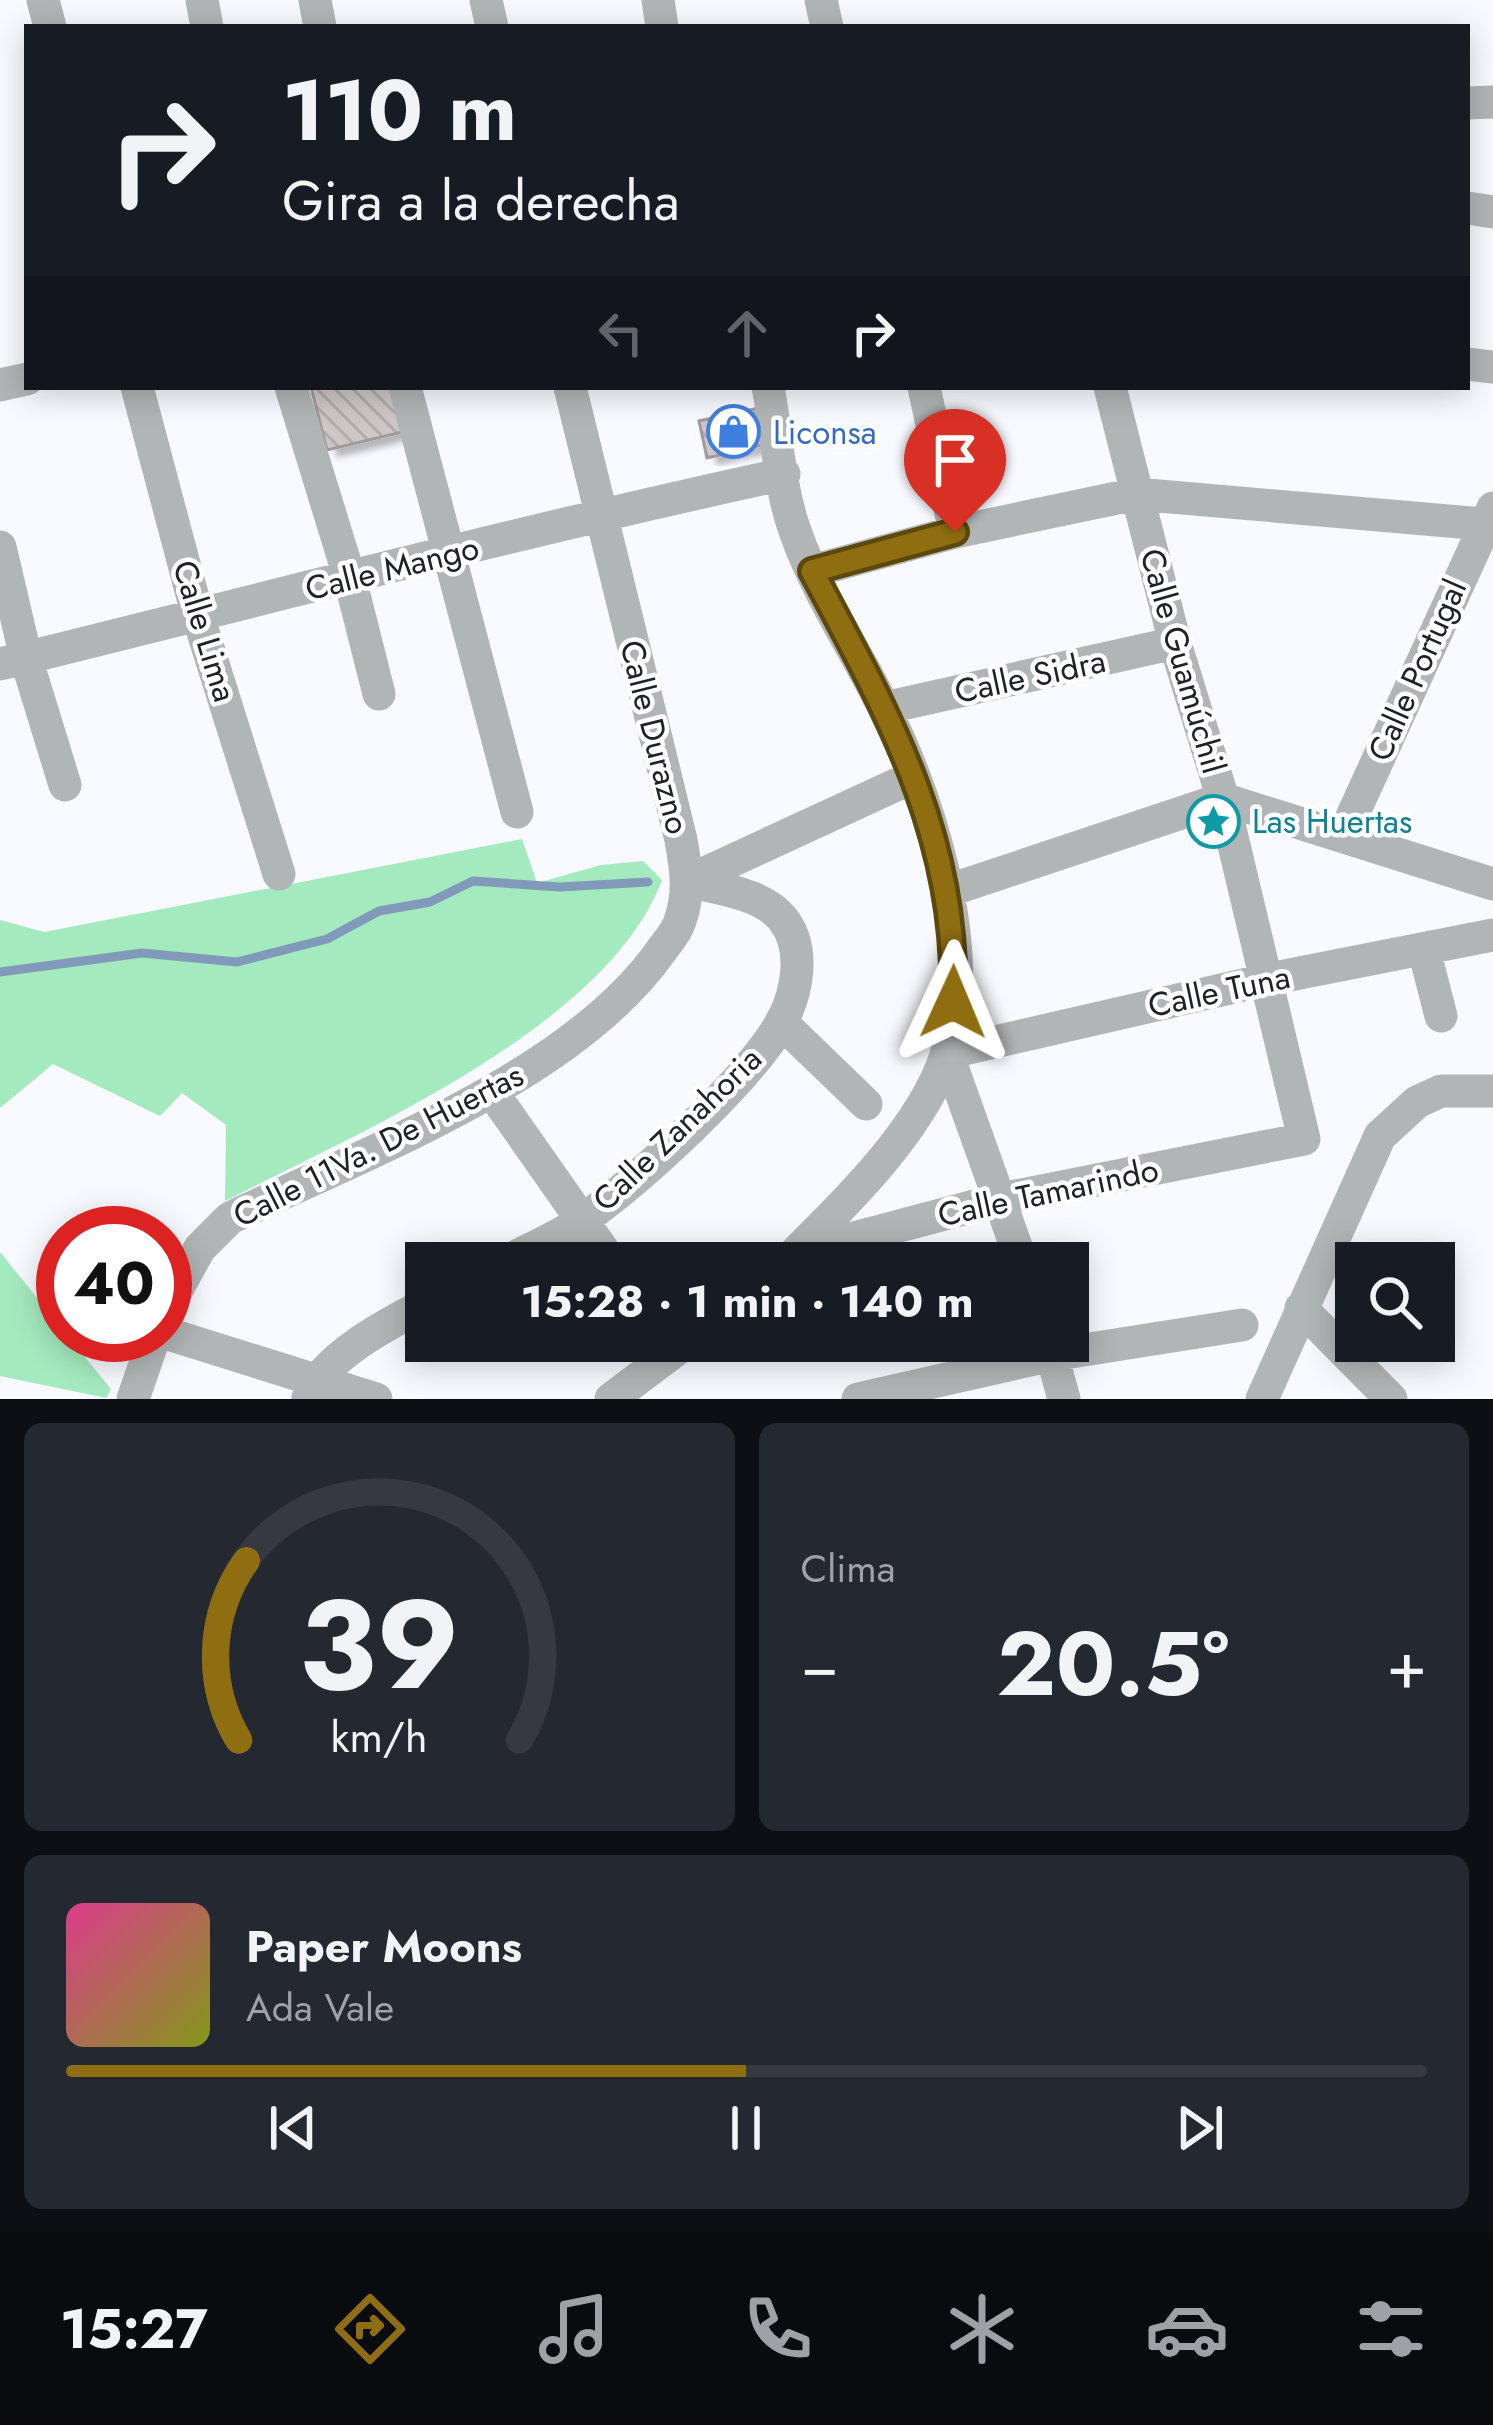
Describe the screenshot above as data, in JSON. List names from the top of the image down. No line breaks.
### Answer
{"streets":{"street":["Calle Mango","Calle Lima","Calle Guamúchil","Calle Portugal","Calle Sidra","Calle Durazno","Calle Tuna","Calle Zanahoria","Calle 11Va. De Huertas","Calle Tamarindo"]},"crossings":[["Calle Mango","Calle Lima"],["Calle Mango","Calle Durazno"],["Calle Guamúchil","Calle Portugal"],["Calle Guamúchil","Calle Sidra"],["Calle Durazno","Calle Zanahoria"],["Calle Durazno","Calle 11Va. De Huertas"],["Calle Tuna","Calle Tamarindo"]],"places":{"shop":["Liconsa"],"place":["Las Huertas"]},"page":{"turn":["110 m","Gira a la derecha"],"limit":"40","trip":"15:28 · 1 min · 140 m","tile":"Clima","heat":["−","20.5°","+"],"song":["Paper Moons","Ada Vale"],"tabs":"15:27","gauge":["39","km/h"]}}
